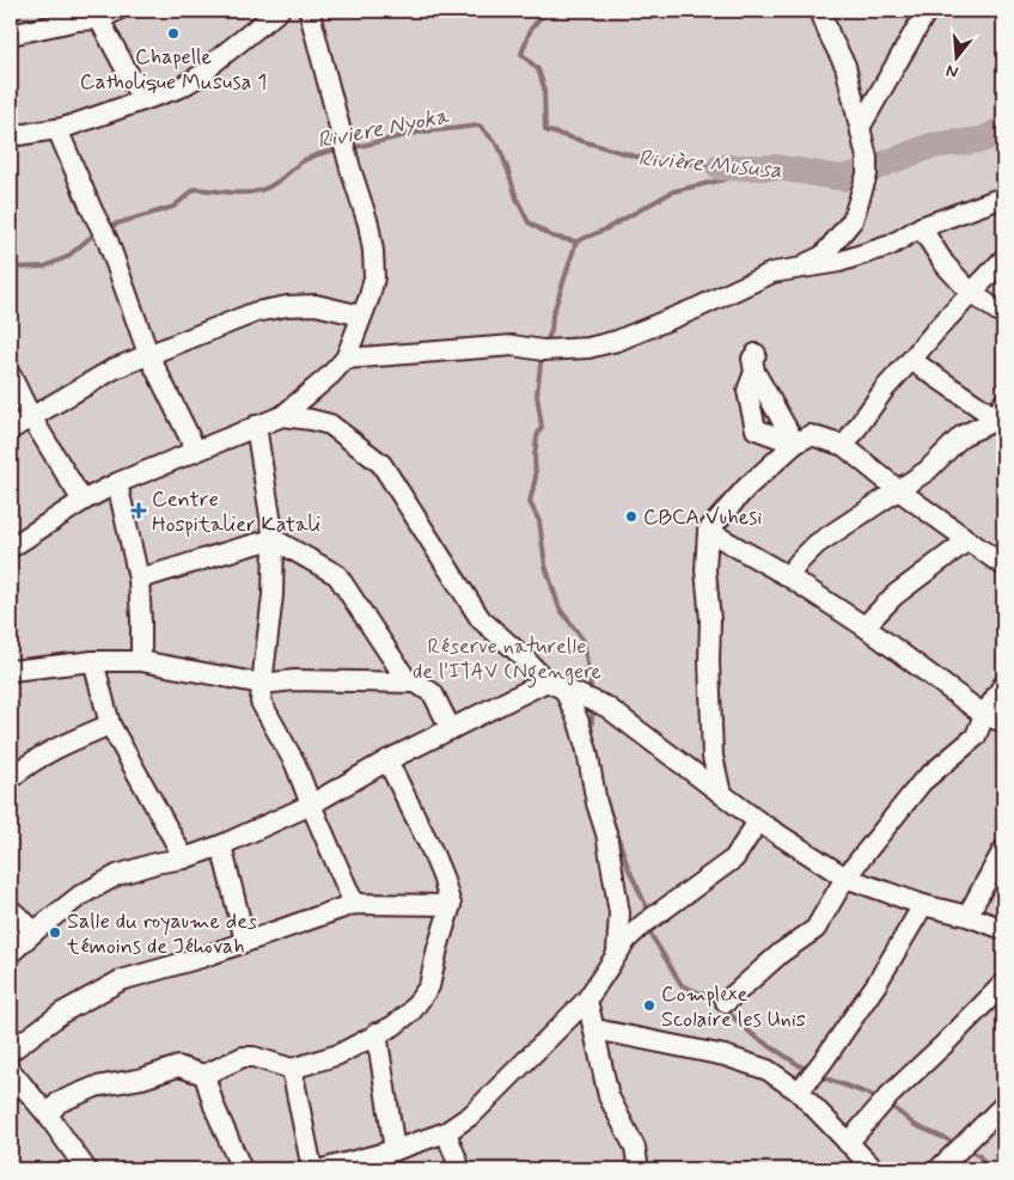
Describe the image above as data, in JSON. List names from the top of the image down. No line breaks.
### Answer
{"water":["Riviere Nyoka","Rivière Mususa"],"parks":["Réserve naturelle de l'ITAV (Ngengere"],"places":{"other":["Chapelle Catholique Mususa 1","CBCA Vuhesi","Salle du royaume des témoins de Jéhovah","Complexe Scolaire les Unis"],"health":["Centre Hospitalier Katali"]},"north":"bottom"}
